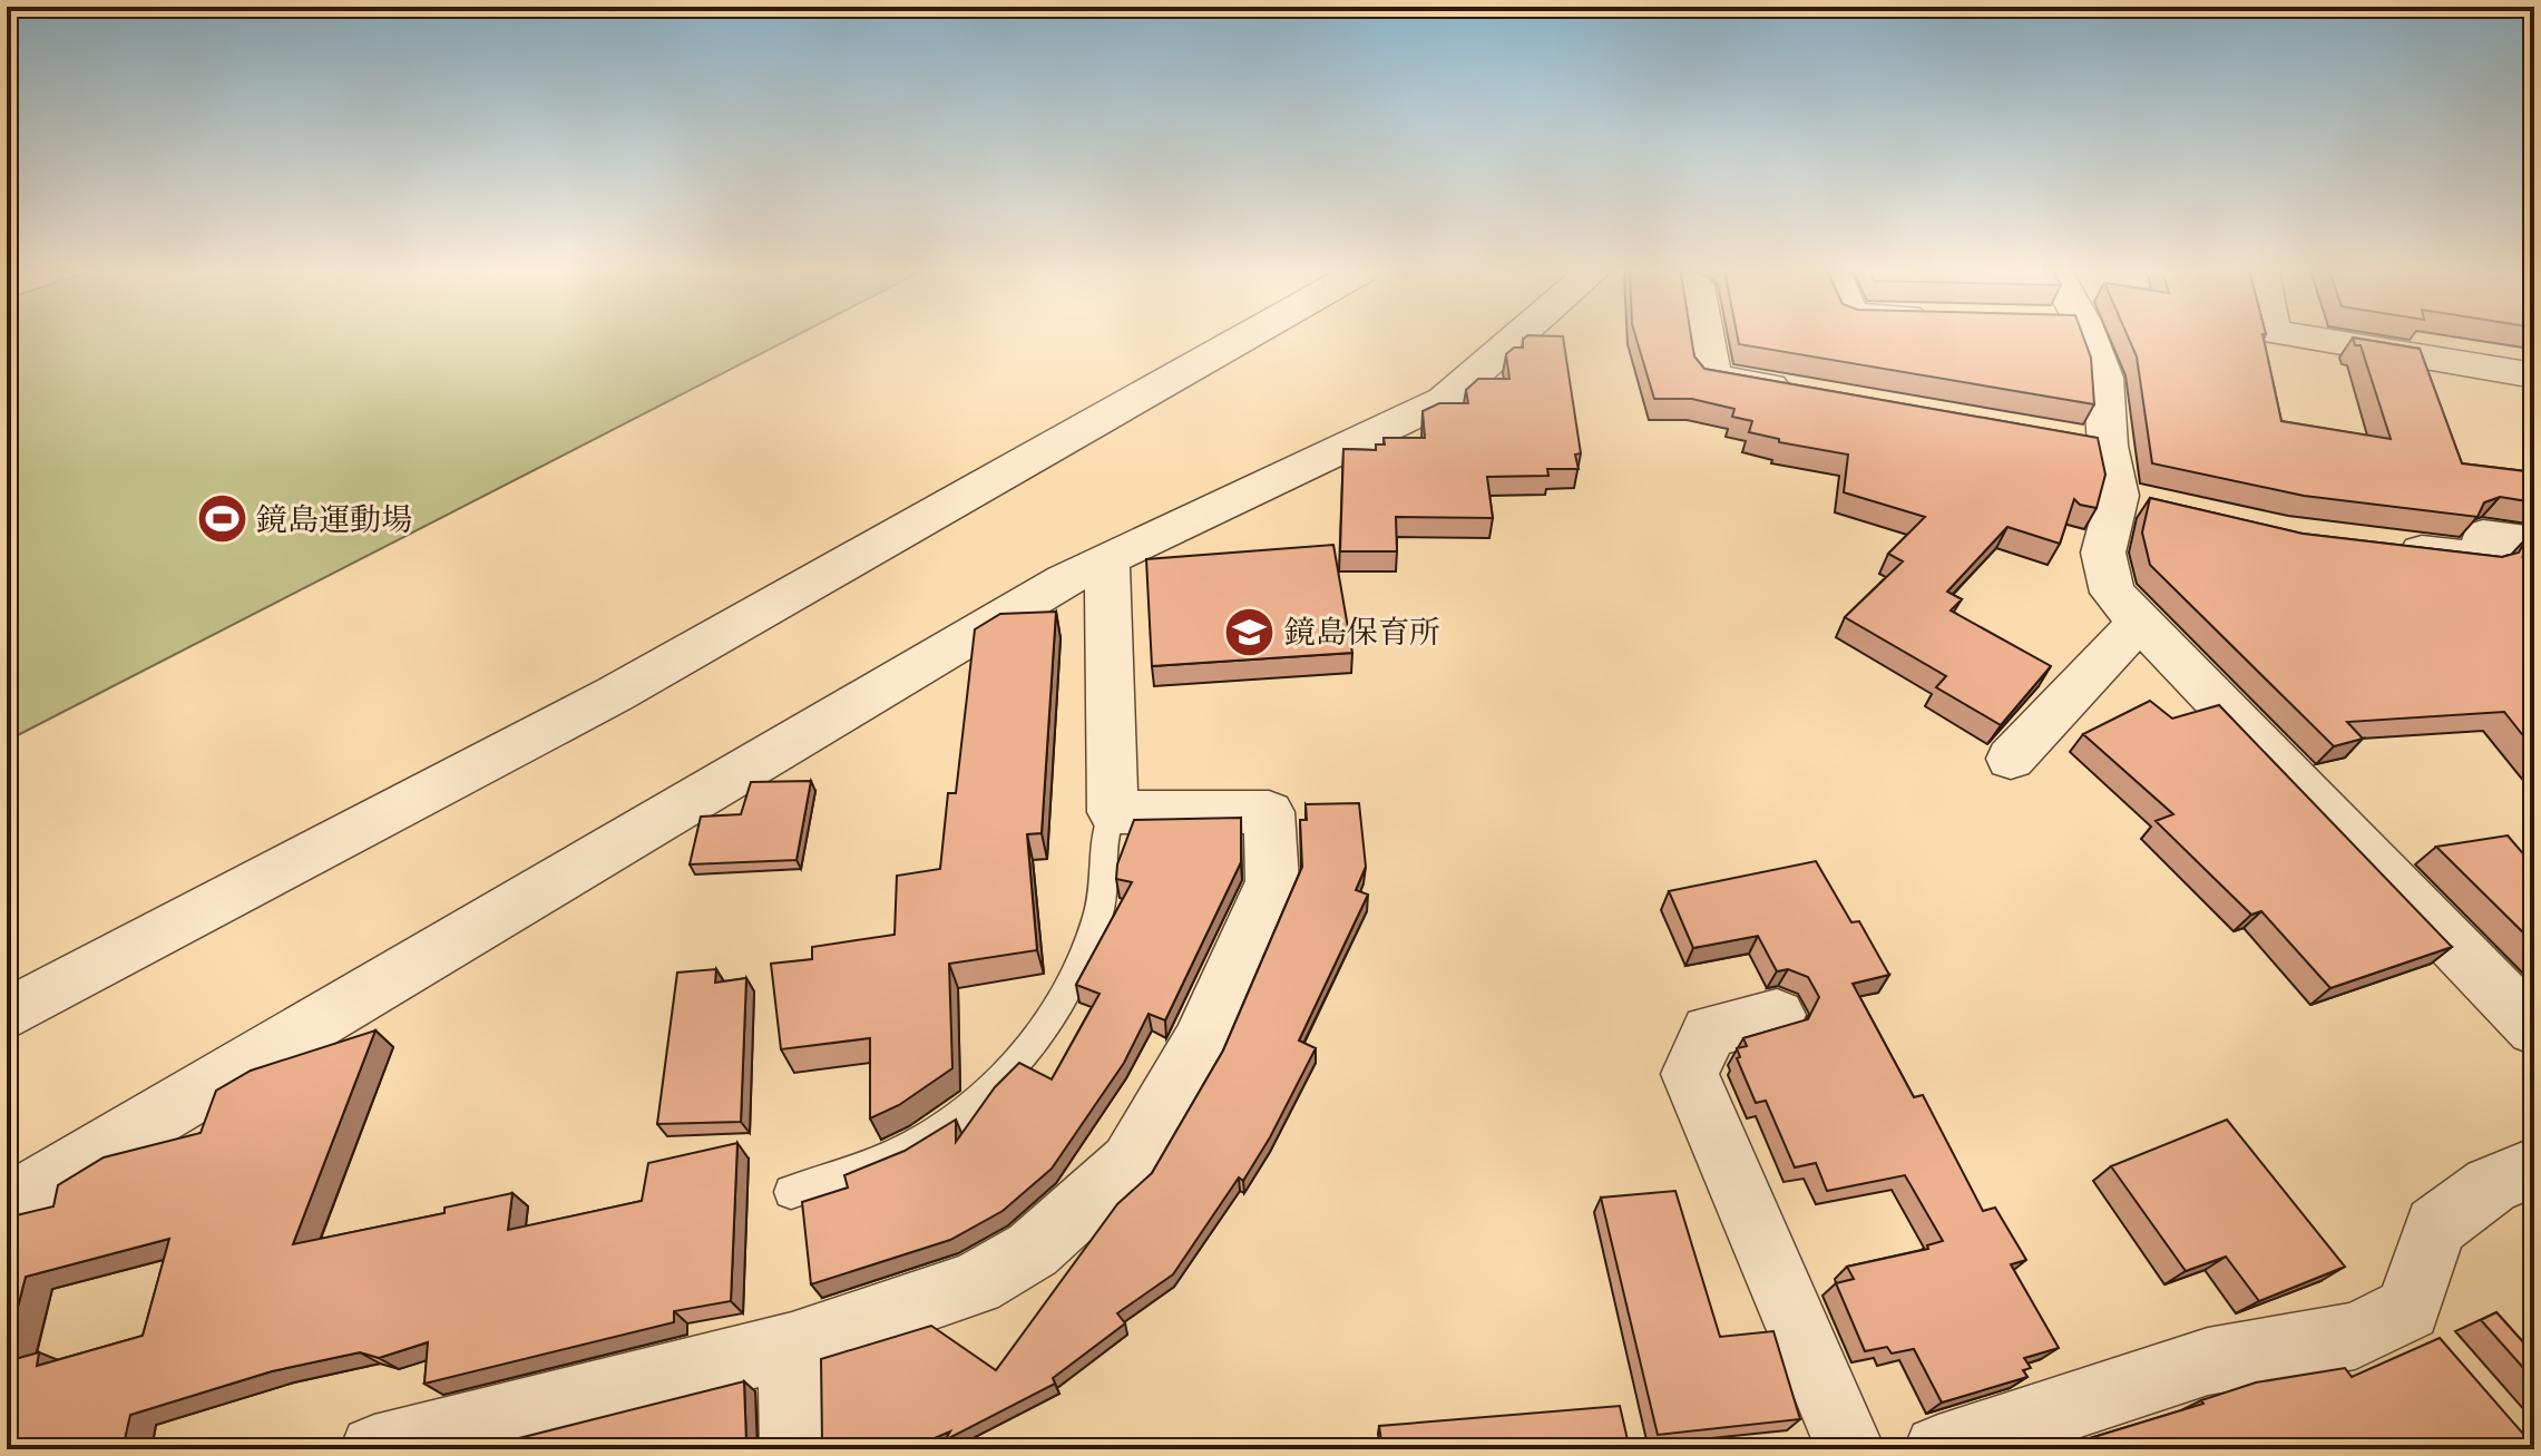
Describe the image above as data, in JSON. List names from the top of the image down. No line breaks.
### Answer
{"places":{"sports":["鏡島運動場"],"school or university":["鏡島保育所"]}}
